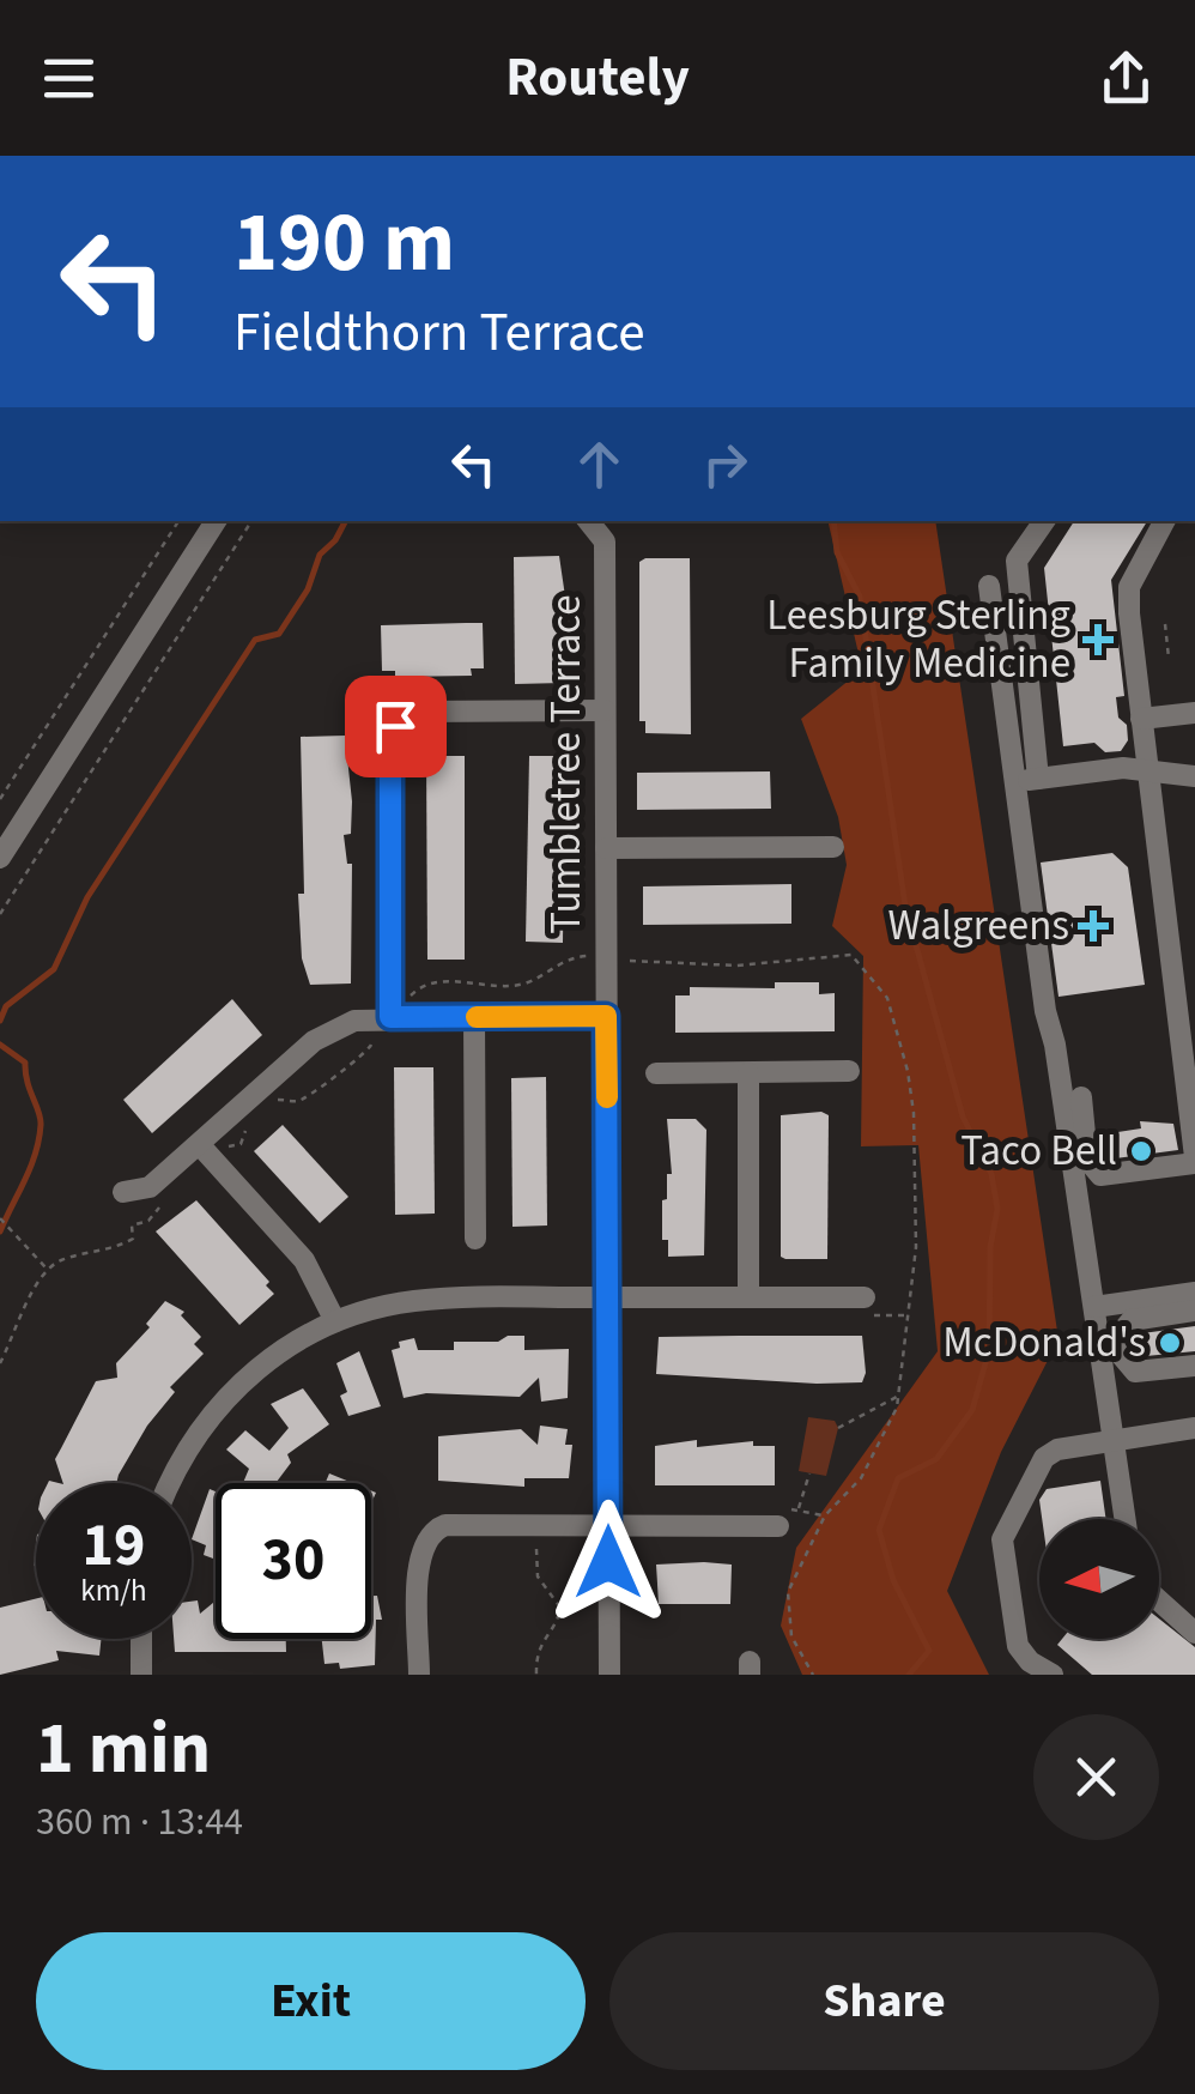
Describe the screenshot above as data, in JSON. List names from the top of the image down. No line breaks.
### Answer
{"streets":{"street":["Tumbletree Terrace"]},"places":{"health":["Leesburg Sterling Family Medicine","Walgreens"],"other":["Taco Bell","McDonald's"]},"north":"left","page":{"header":"Routely","turn":["190 m","Fieldthorn Terrace"],"speed":"19 km/h","limit":"30","heading":["1 min","360 m · 13:44"],"buttons":["Exit","Share"]}}
